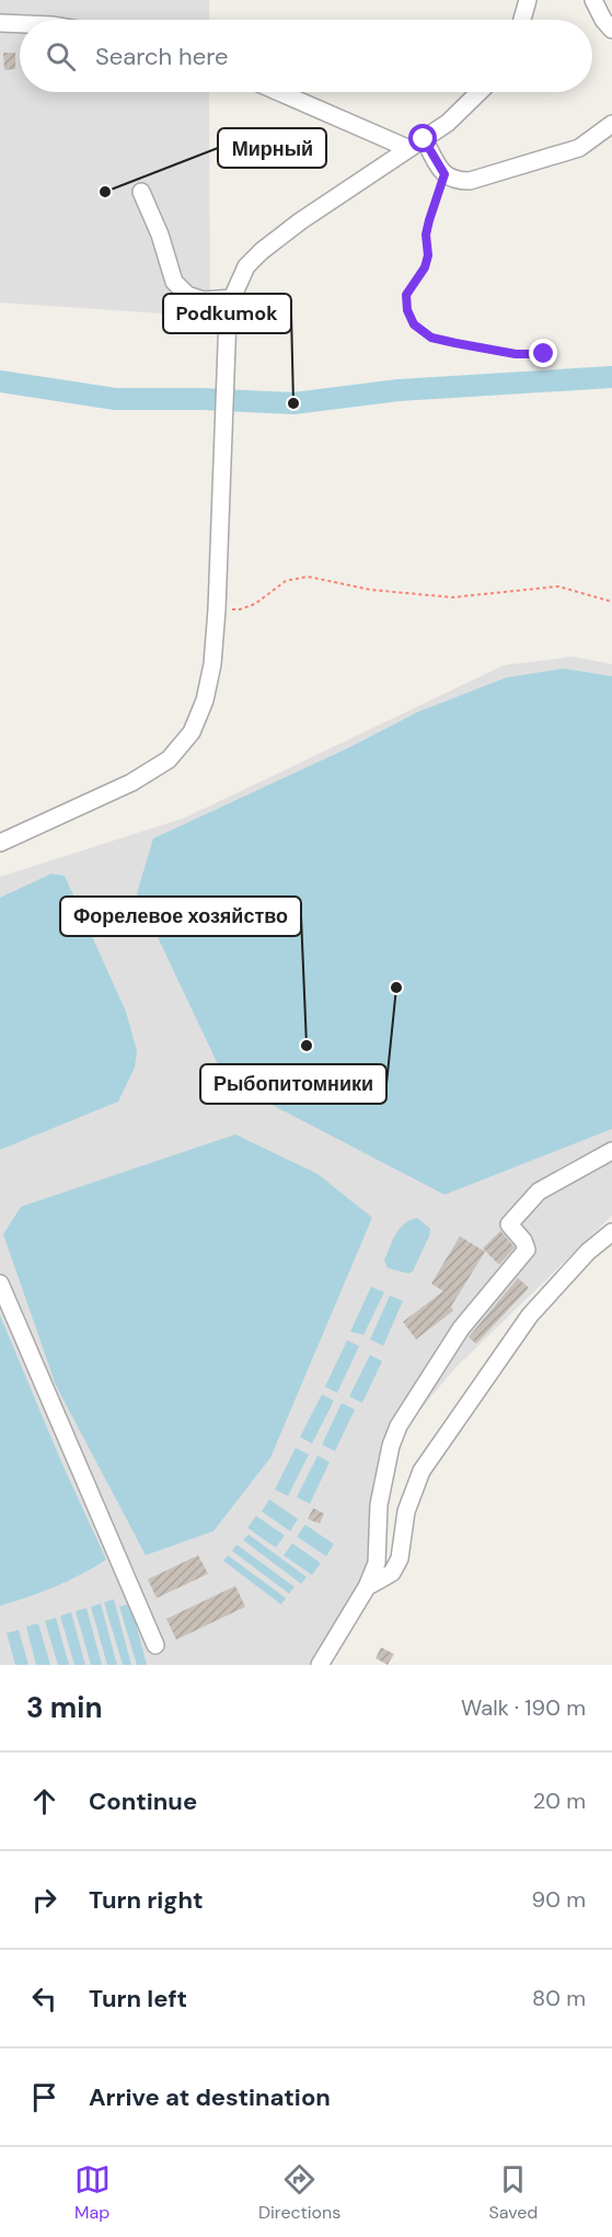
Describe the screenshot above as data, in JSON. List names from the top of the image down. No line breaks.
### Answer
{"places":["Мирный","Podkumok","Рыбопитомники","Форелевое хозяйство"],"page":{"search":"Search here","heading":["3 min","Walk · 190 m"],"list":[["Continue","20 m"],["Turn right","90 m"],["Turn left","80 m"],"Arrive at destination"],"nav":["Map","Directions","Saved"]}}
